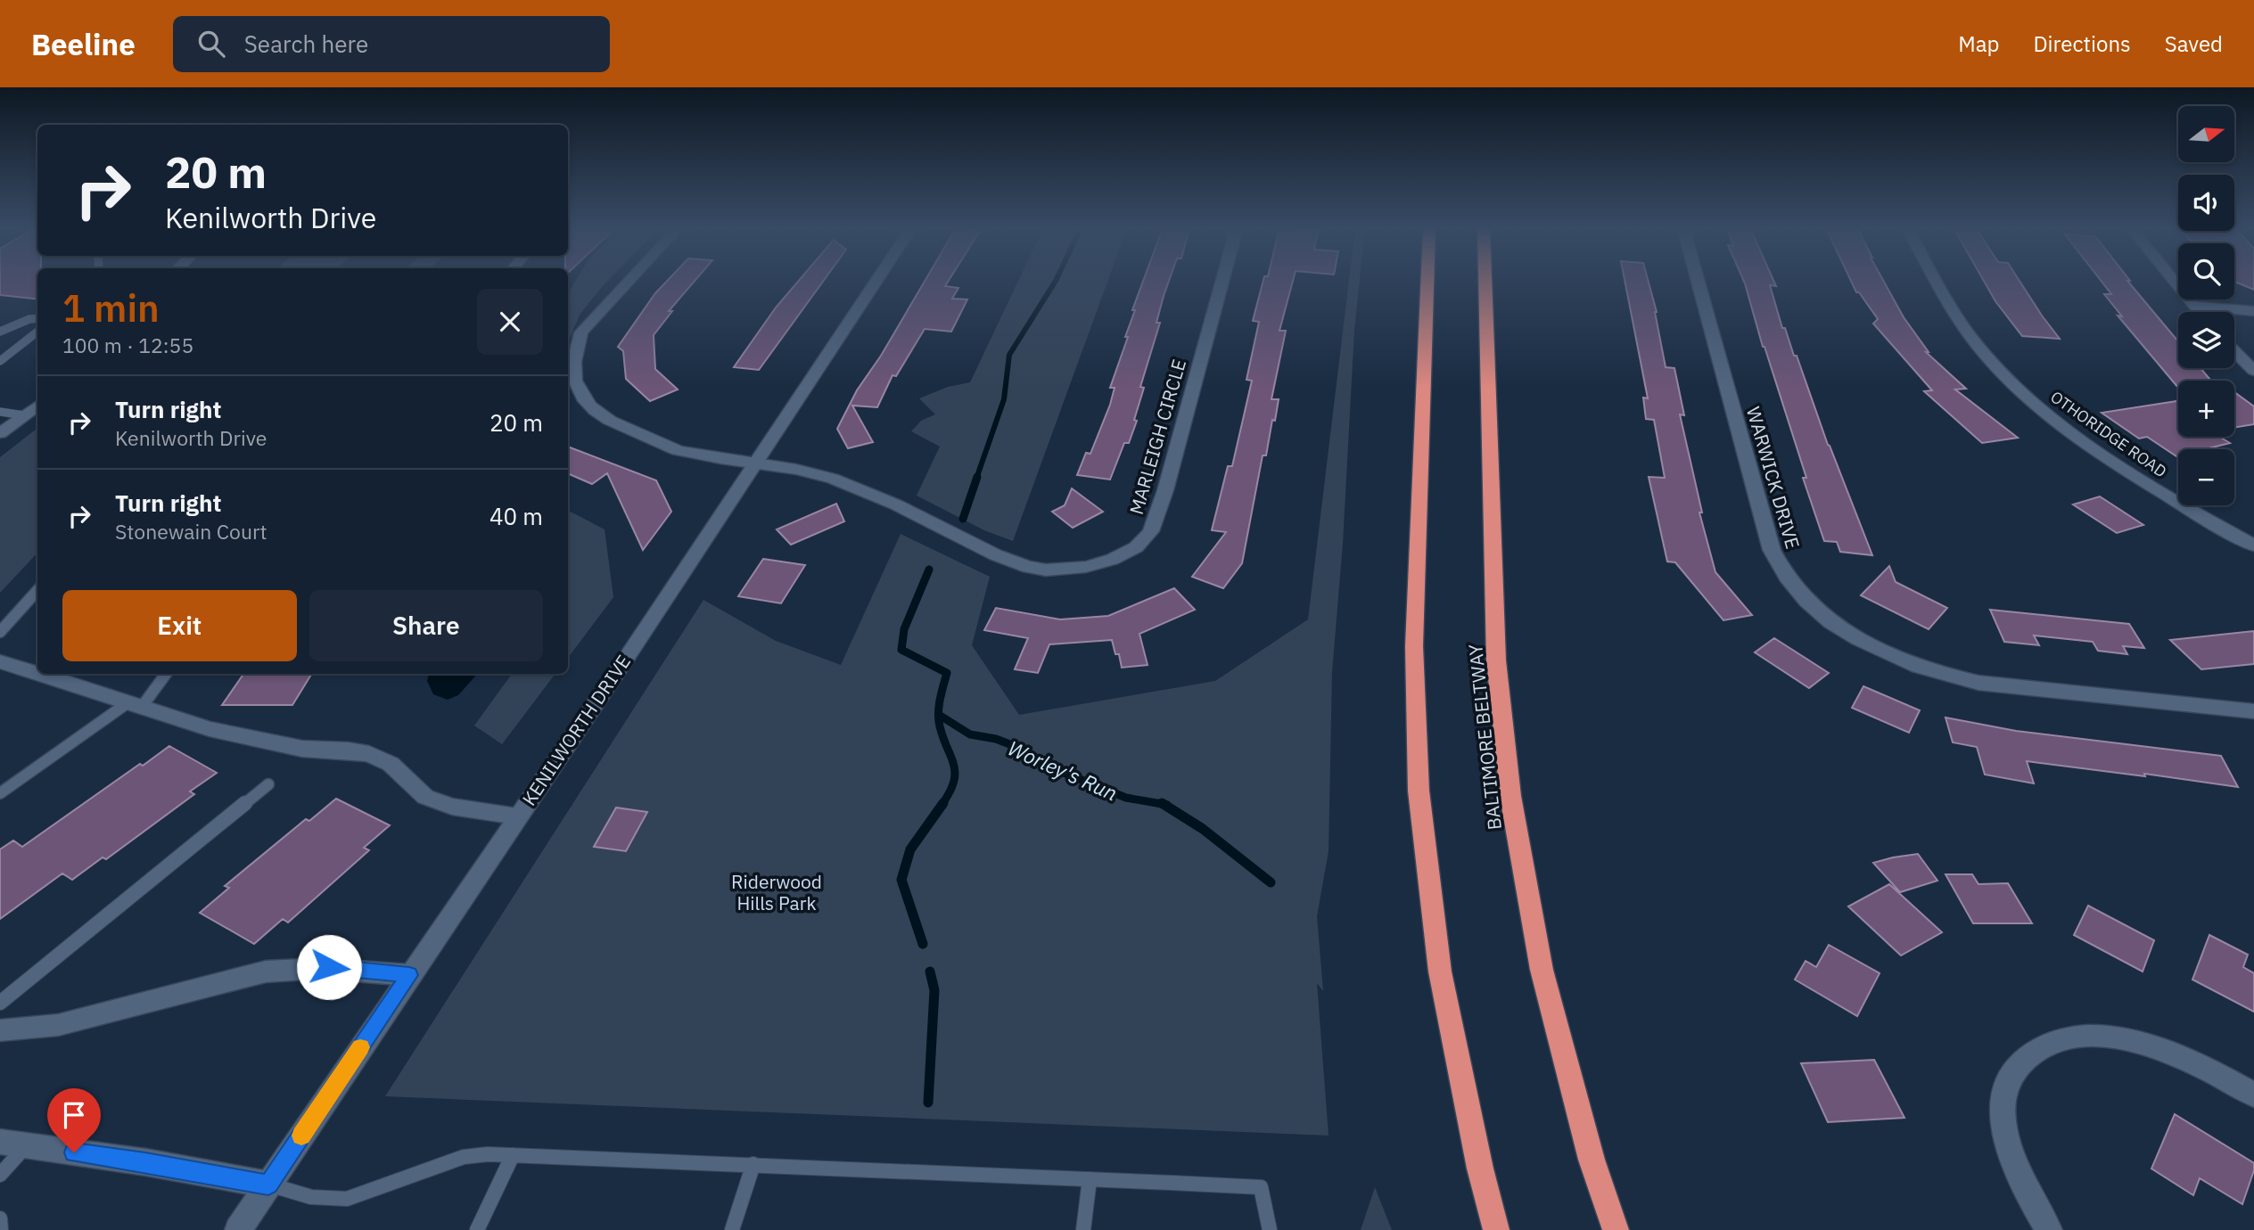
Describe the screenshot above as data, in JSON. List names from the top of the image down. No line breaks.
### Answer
{"streets":{"highway":["BALTIMORE BELTWAY"],"street":["OTHORIDGE ROAD","MARLEIGH CIRCLE","WARWICK DRIVE","KENILWORTH DRIVE"]},"crossings":[["MARLEIGH CIRCLE","KENILWORTH DRIVE"]],"water":["Worley's Run"],"parks":["Riderwood Hills Park"],"north":"right","page":{"header":"Beeline","search":"Search here","nav":["Map","Directions","Saved"],"map_buttons":["+","−"],"turn":["20 m","Kenilworth Drive"],"heading":["1 min","100 m · 12:55"],"list":[{"name":"Turn right","note":"Kenilworth Drive","value":"20 m"},{"name":"Turn right","note":"Stonewain Court","value":"40 m"}],"buttons":["Exit","Share"]}}
